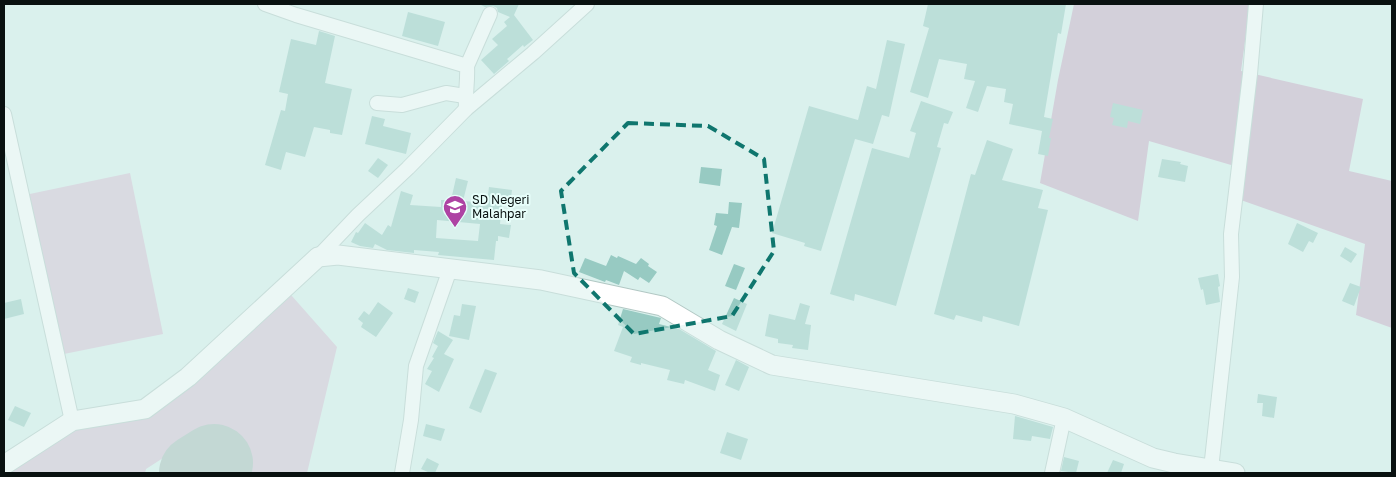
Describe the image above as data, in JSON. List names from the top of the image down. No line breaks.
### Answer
{"places":{"school or university":["SD Negeri Malahpar"]}}
